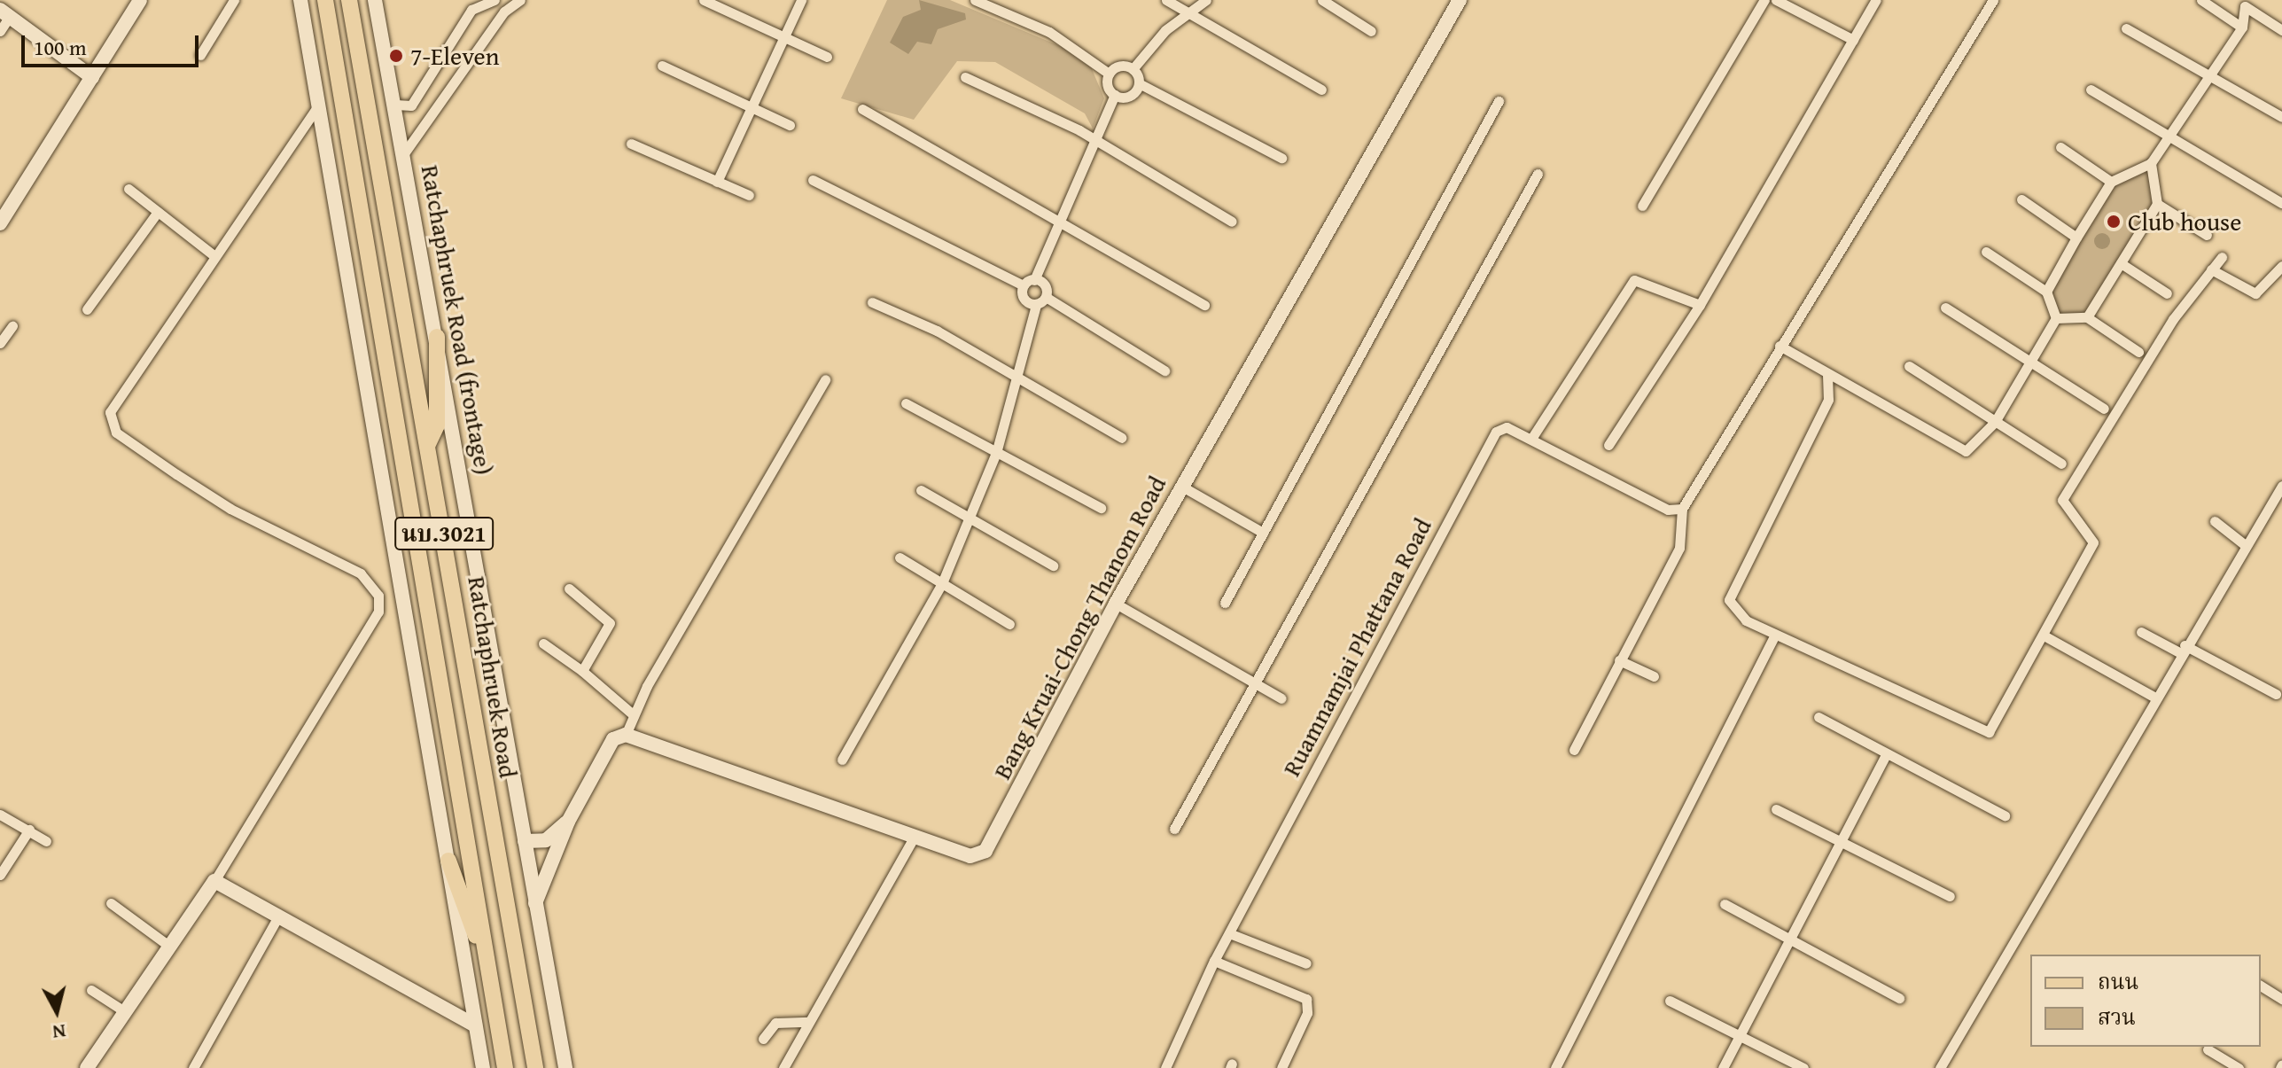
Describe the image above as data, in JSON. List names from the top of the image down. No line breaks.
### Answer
{"streets":{"main road":["นบ.3021","Ratchaphruek Road"],"street":["Ratchaphruek Road (frontage)","Bang Kruai-Chong Thanom Road","Ruamnamjai Phattana Road"]},"places":["7-Eleven","Club house"],"legend":["ถนน","สวน"],"scale_bar":"100 m","north":"bottom"}
